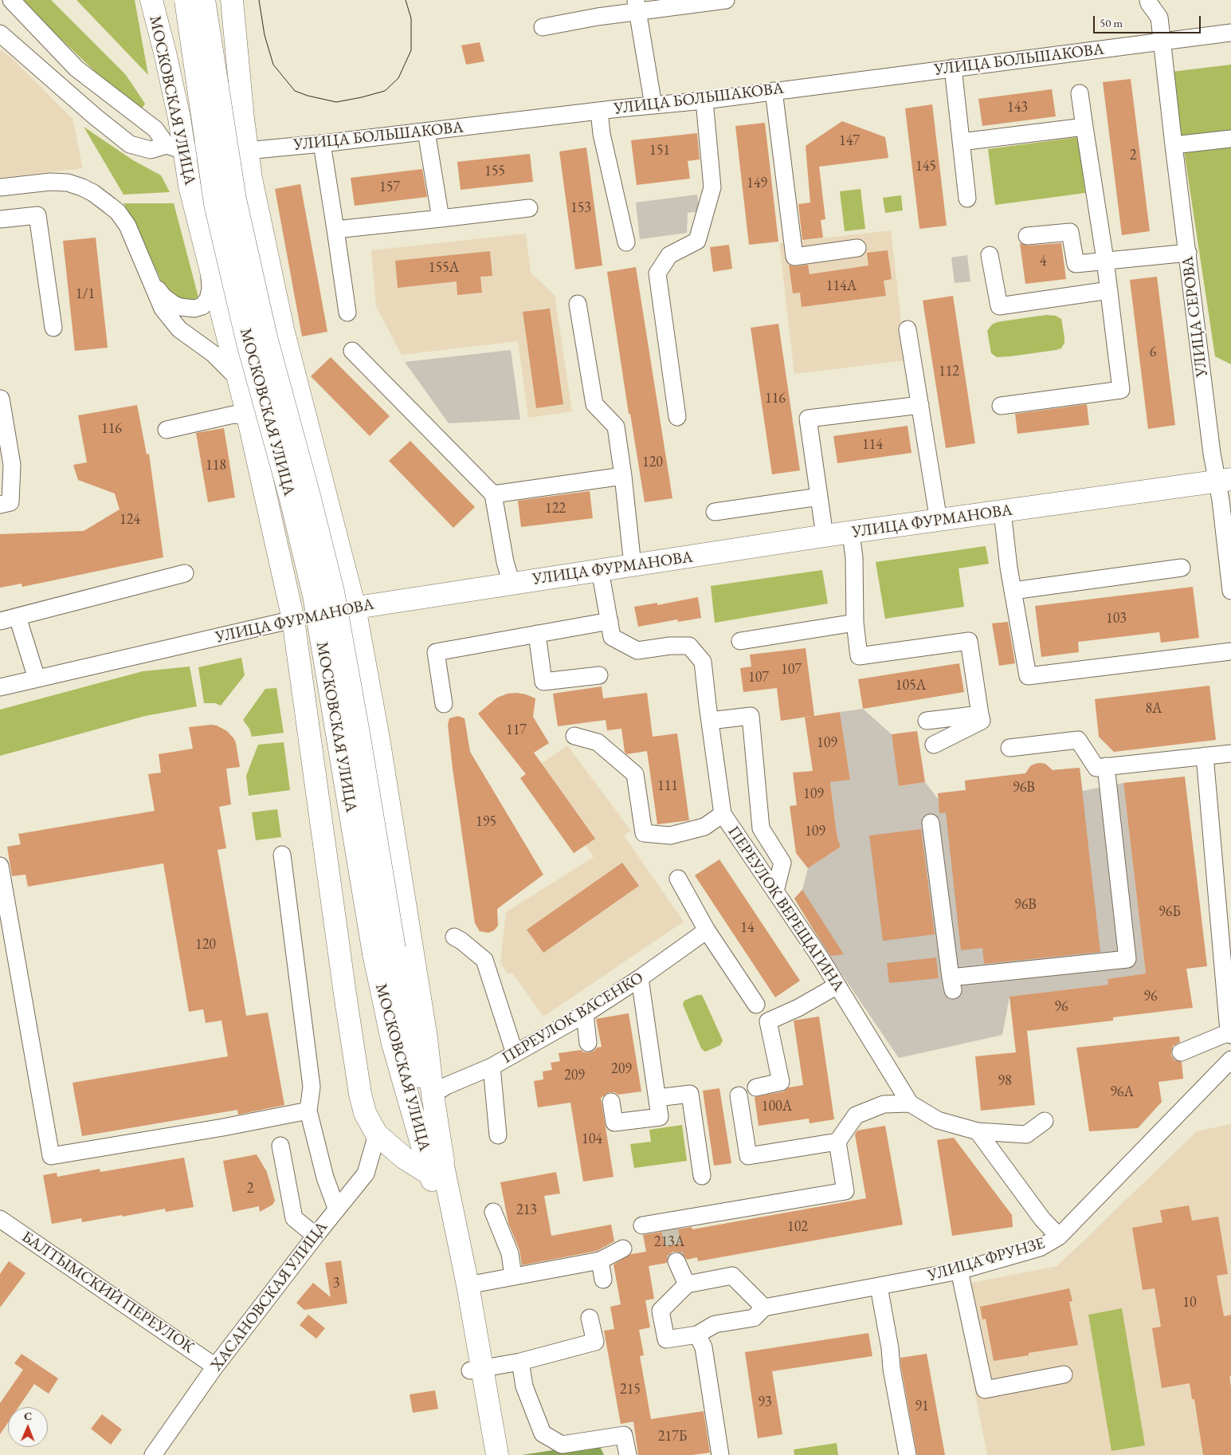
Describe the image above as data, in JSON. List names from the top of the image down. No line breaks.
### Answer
{"streets":{"main road":["МОСКОВСКАЯ УЛИЦА","УЛИЦА ФУРМАНОВА"],"street":["УЛИЦА БОЛЬШАКОВА","УЛИЦА СЕРОВА","ПЕРЕУЛОК ВЕРЕЩАГИНА","ПЕРЕУЛОК ВАСЕНКО","УЛИЦА ФРУНЗЕ","БАЛТЫМСКИЙ ПЕРЕУЛОК","ХАСАНОВСКАЯ УЛИЦА"]},"crossings":[["УЛИЦА БОЛЬШАКОВА","МОСКОВСКАЯ УЛИЦА"],["УЛИЦА БОЛЬШАКОВА","УЛИЦА СЕРОВА"],["МОСКОВСКАЯ УЛИЦА","УЛИЦА ФУРМАНОВА"],["МОСКОВСКАЯ УЛИЦА","ХАСАНОВСКАЯ УЛИЦА"],["УЛИЦА СЕРОВА","УЛИЦА ФУРМАНОВА"],["УЛИЦА ФУРМАНОВА","ПЕРЕУЛОК ВЕРЕЩАГИНА"],["БАЛТЫМСКИЙ ПЕРЕУЛОК","ХАСАНОВСКАЯ УЛИЦА"]],"house_numbers":["143","147","151","2","145","155","149","157","153","4","155А","114А","1/1","6","112","116","116","114","120","118","122","124","103","107","107","105А","8А","117","109","111","96В","109","195","109","96В","96Б","14","120","96","96","209","209","98","96А","100А","104","2","213","102","213А","3","10","215","93","91","217Б"],"scale_bar":"50 m","north":"top"}
